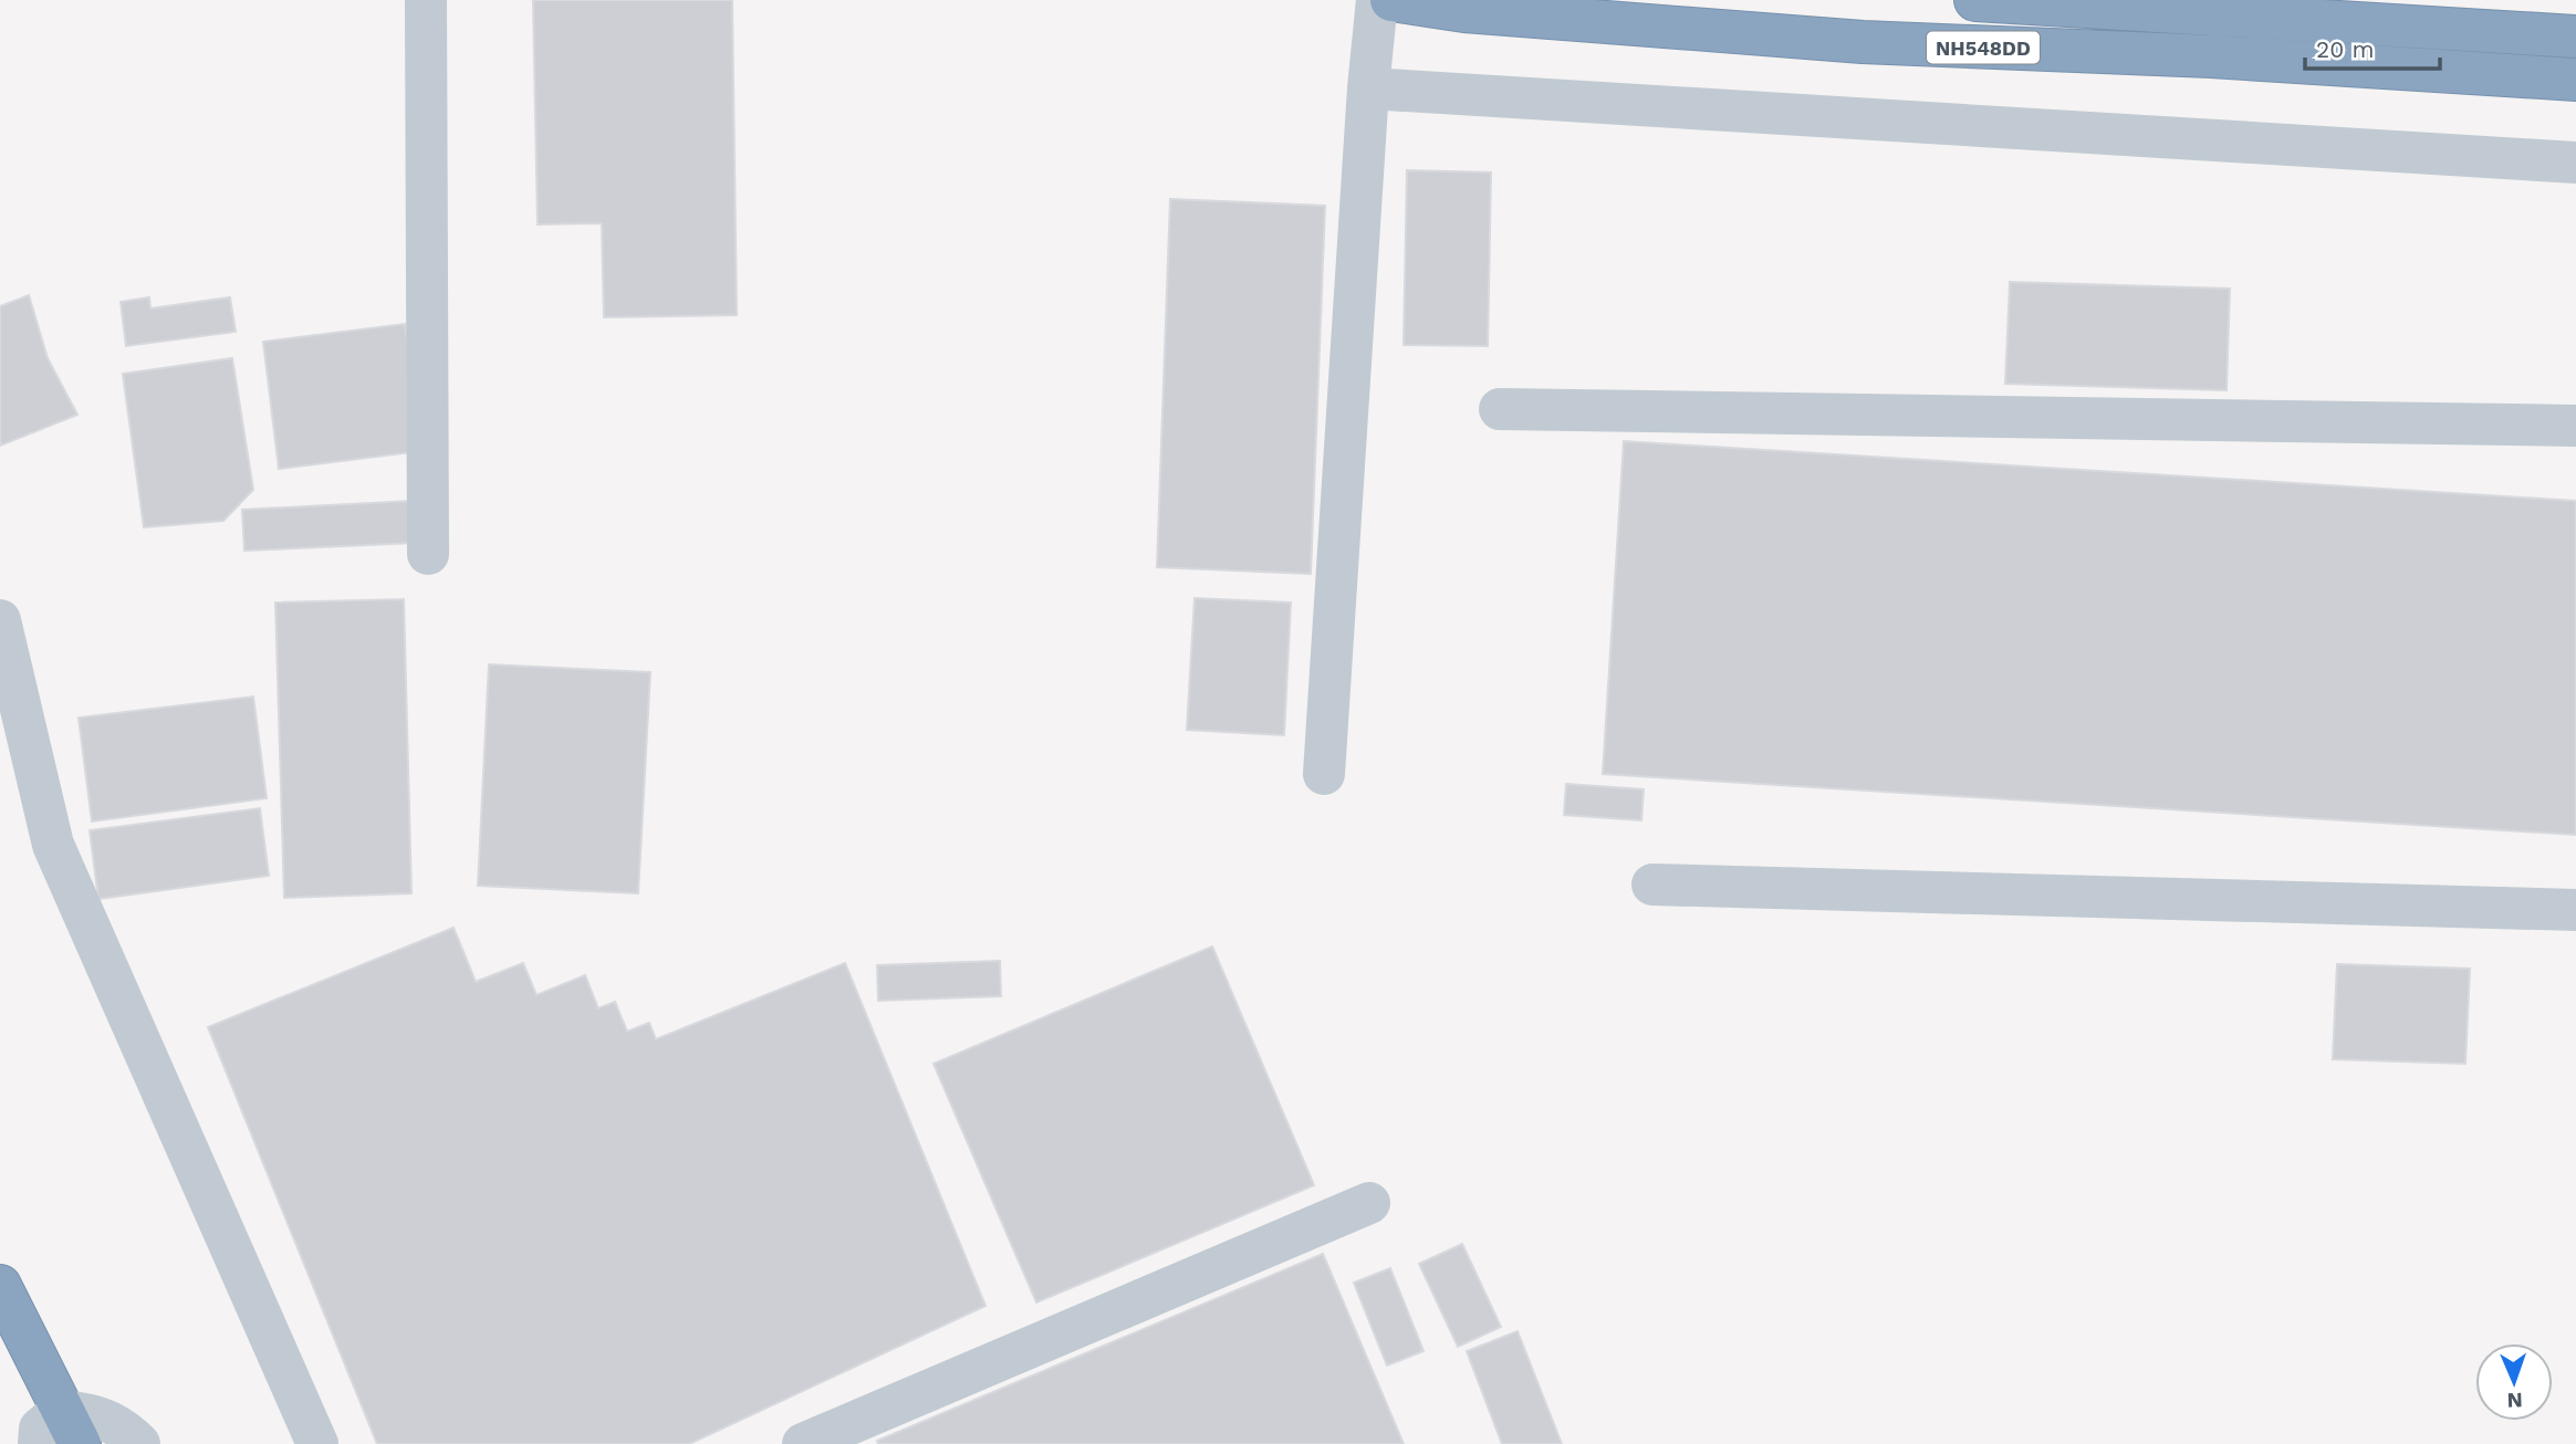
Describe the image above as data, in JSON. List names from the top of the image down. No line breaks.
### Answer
{"streets":{"highway":["NH548DD"]},"scale_bar":"20 m","north":"bottom"}
